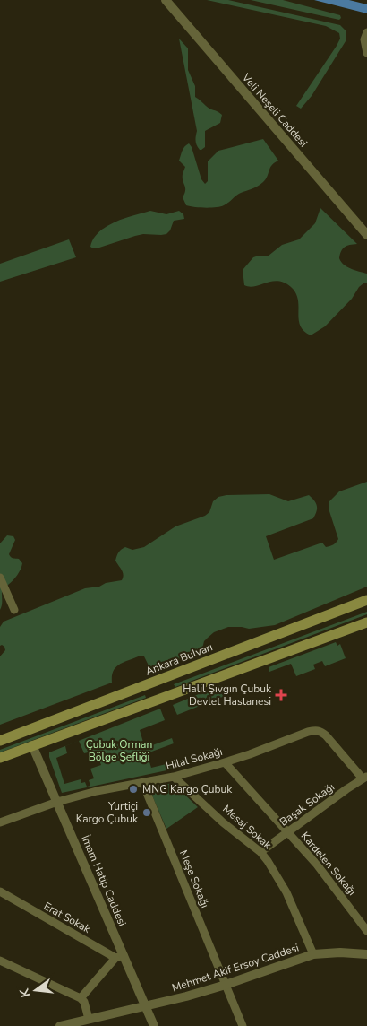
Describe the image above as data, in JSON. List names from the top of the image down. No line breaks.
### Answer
{"streets":{"main road":["Ankara Bulvarı"],"street":["Veli Neşeli Caddesi","Hilal Sokağı","Başak Sokağı","Mesaj Sokak","Kardelen Sokağı","Meşe Sokağı","İmam Hatip Caddesi","Erat Sokak","Mehmet Akif Ersoy Caddesi"]},"crossings":[["Hilal Sokağı","Başak Sokağı"],["Hilal Sokağı","Mesaj Sokak"],["Hilal Sokağı","Kardelen Sokağı"],["Hilal Sokağı","Meşe Sokağı"],["Hilal Sokağı","İmam Hatip Caddesi"],["Başak Sokağı","Mesaj Sokak"],["Başak Sokağı","Kardelen Sokağı"],["Mesaj Sokak","Mehmet Akif Ersoy Caddesi"],["Meşe Sokağı","Mehmet Akif Ersoy Caddesi"],["İmam Hatip Caddesi","Erat Sokak"],["İmam Hatip Caddesi","Mehmet Akif Ersoy Caddesi"]],"parks":["Çubuk Orman Bölge Şefliği"],"places":{"health":["Halil Şıvgın Çubuk Devlet Hastanesi"],"other":["MNG Kargo Çubuk","Yurtiçi Kargo Çubuk"]},"north":"left"}
